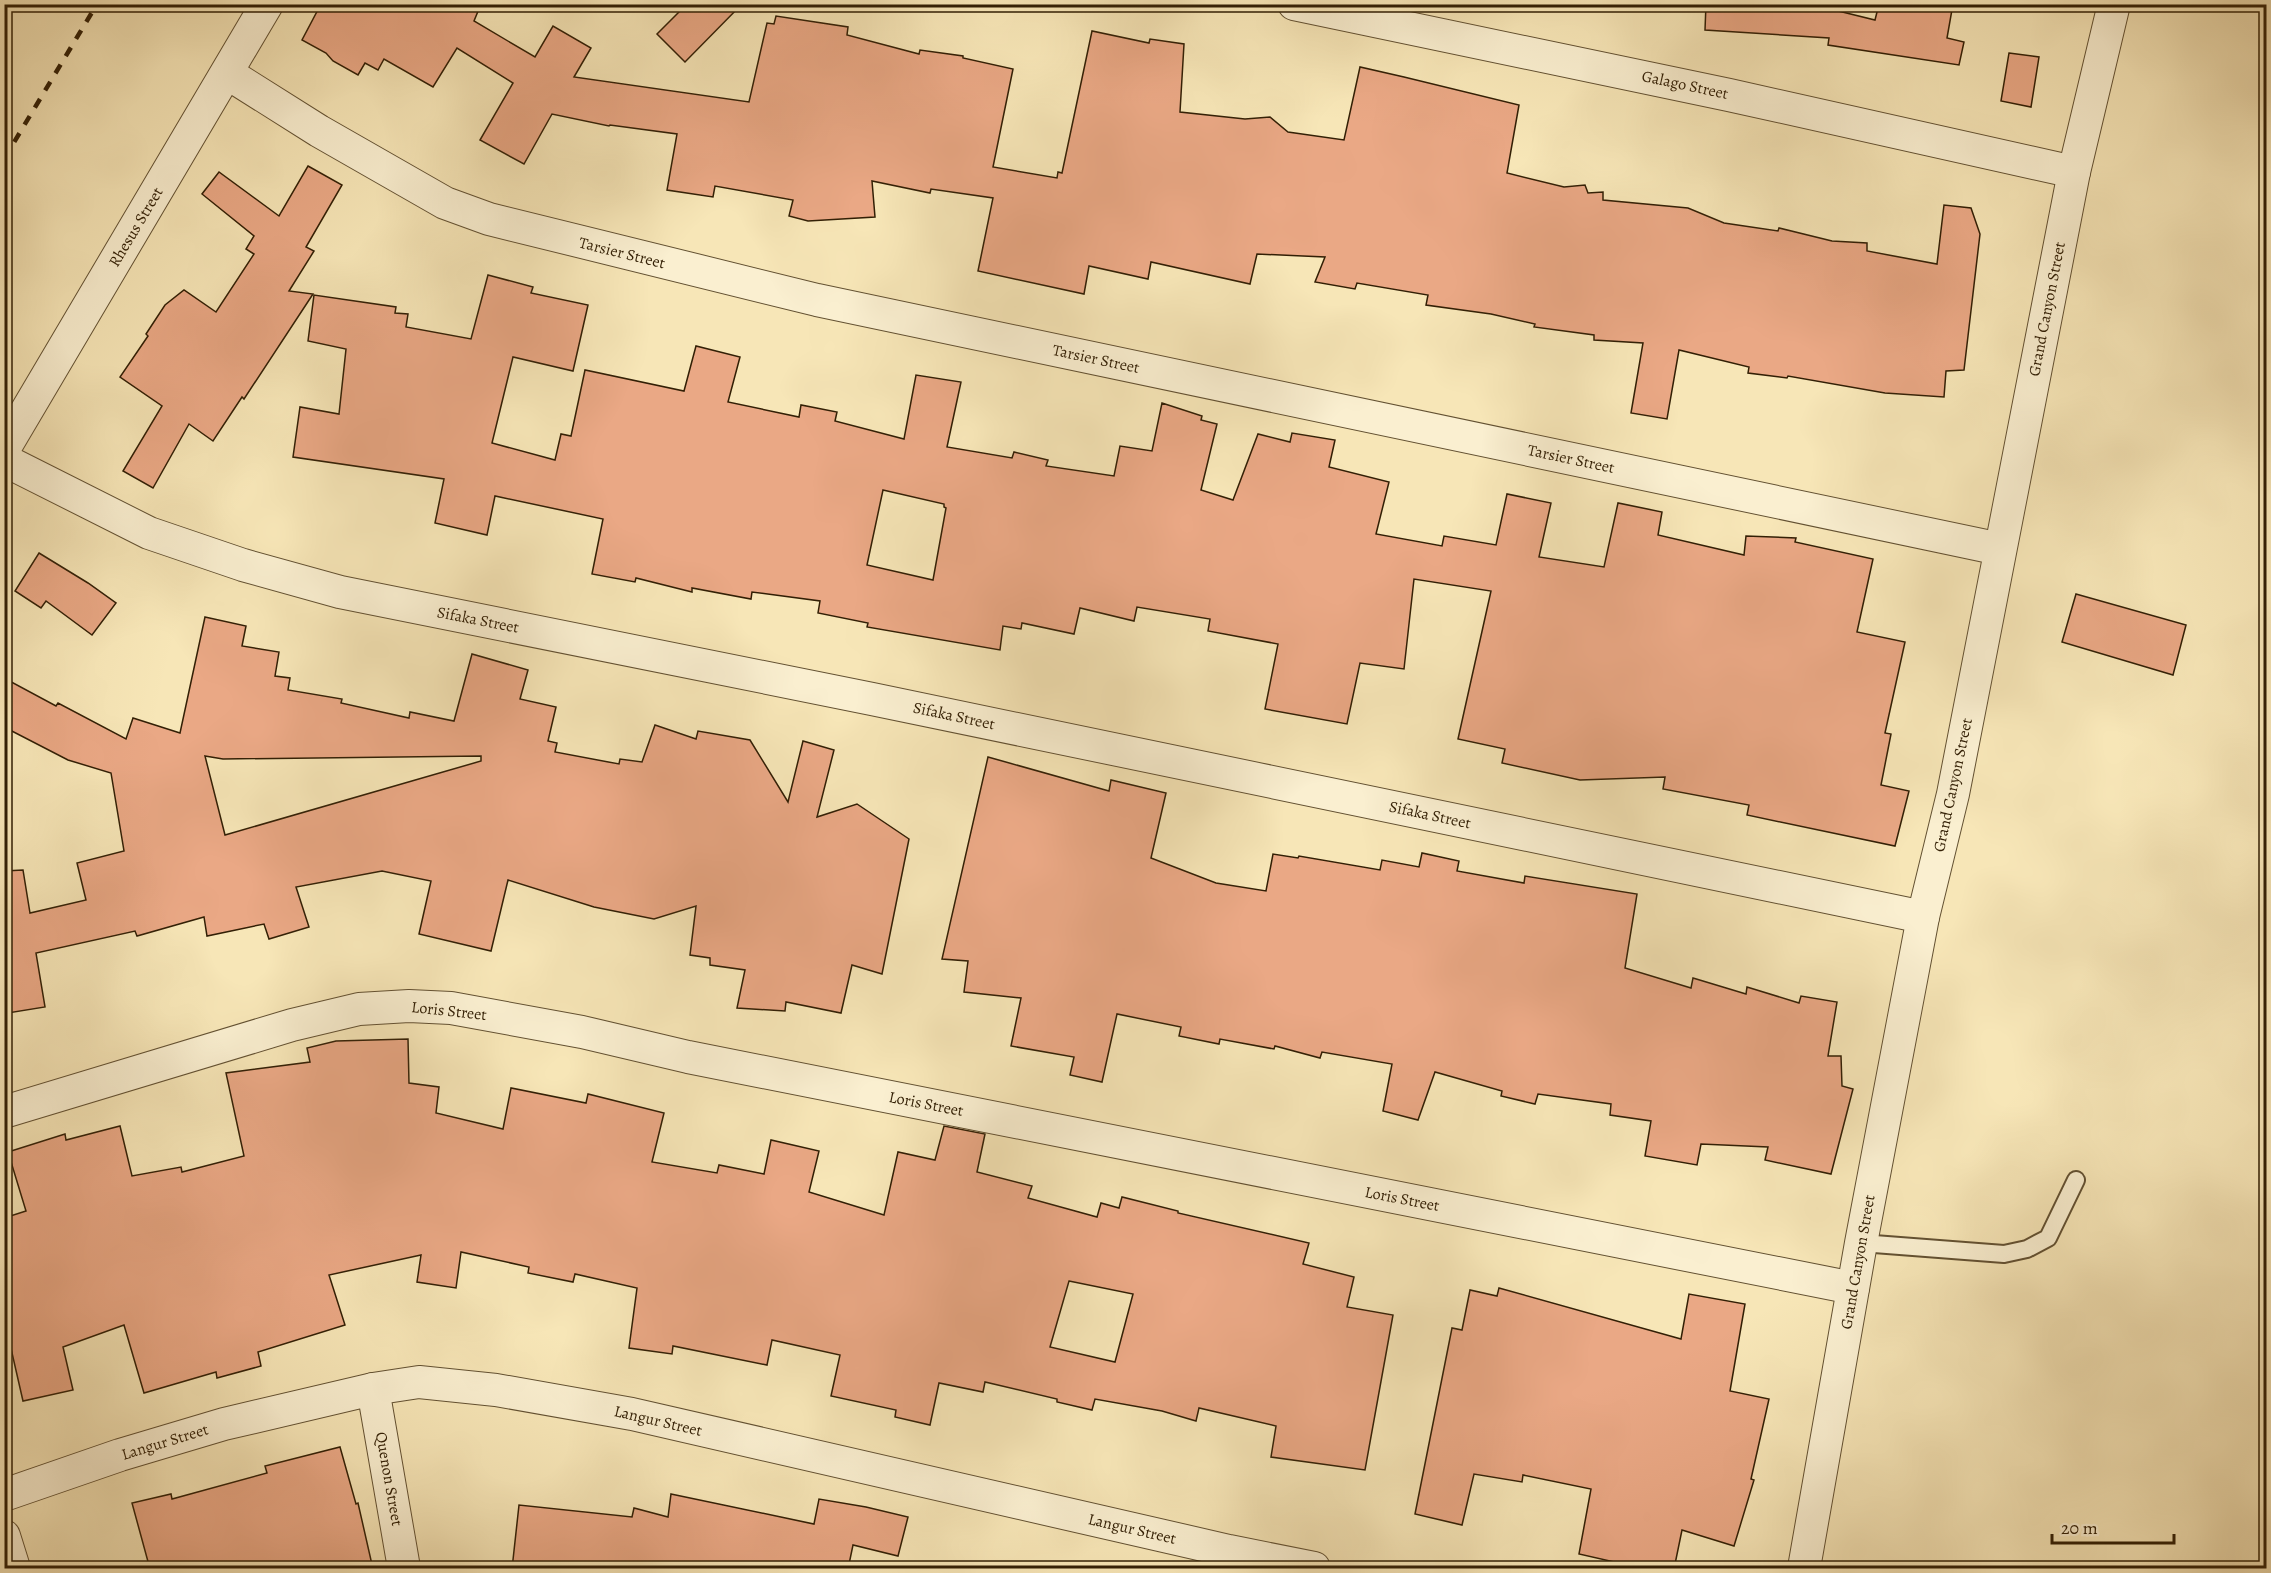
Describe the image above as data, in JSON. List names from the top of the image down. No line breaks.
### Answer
{"streets":{"street":["Galago Street","Rhesus Street","Tarsier Street","Grand Canyon Street","Sifaka Street","Loris Street","Langur Street","Quenon Street"]},"crossings":[["Galago Street","Grand Canyon Street"],["Rhesus Street","Tarsier Street"],["Tarsier Street","Grand Canyon Street"],["Grand Canyon Street","Sifaka Street"],["Grand Canyon Street","Loris Street"],["Langur Street","Quenon Street"]],"scale_bar":"20 m"}
